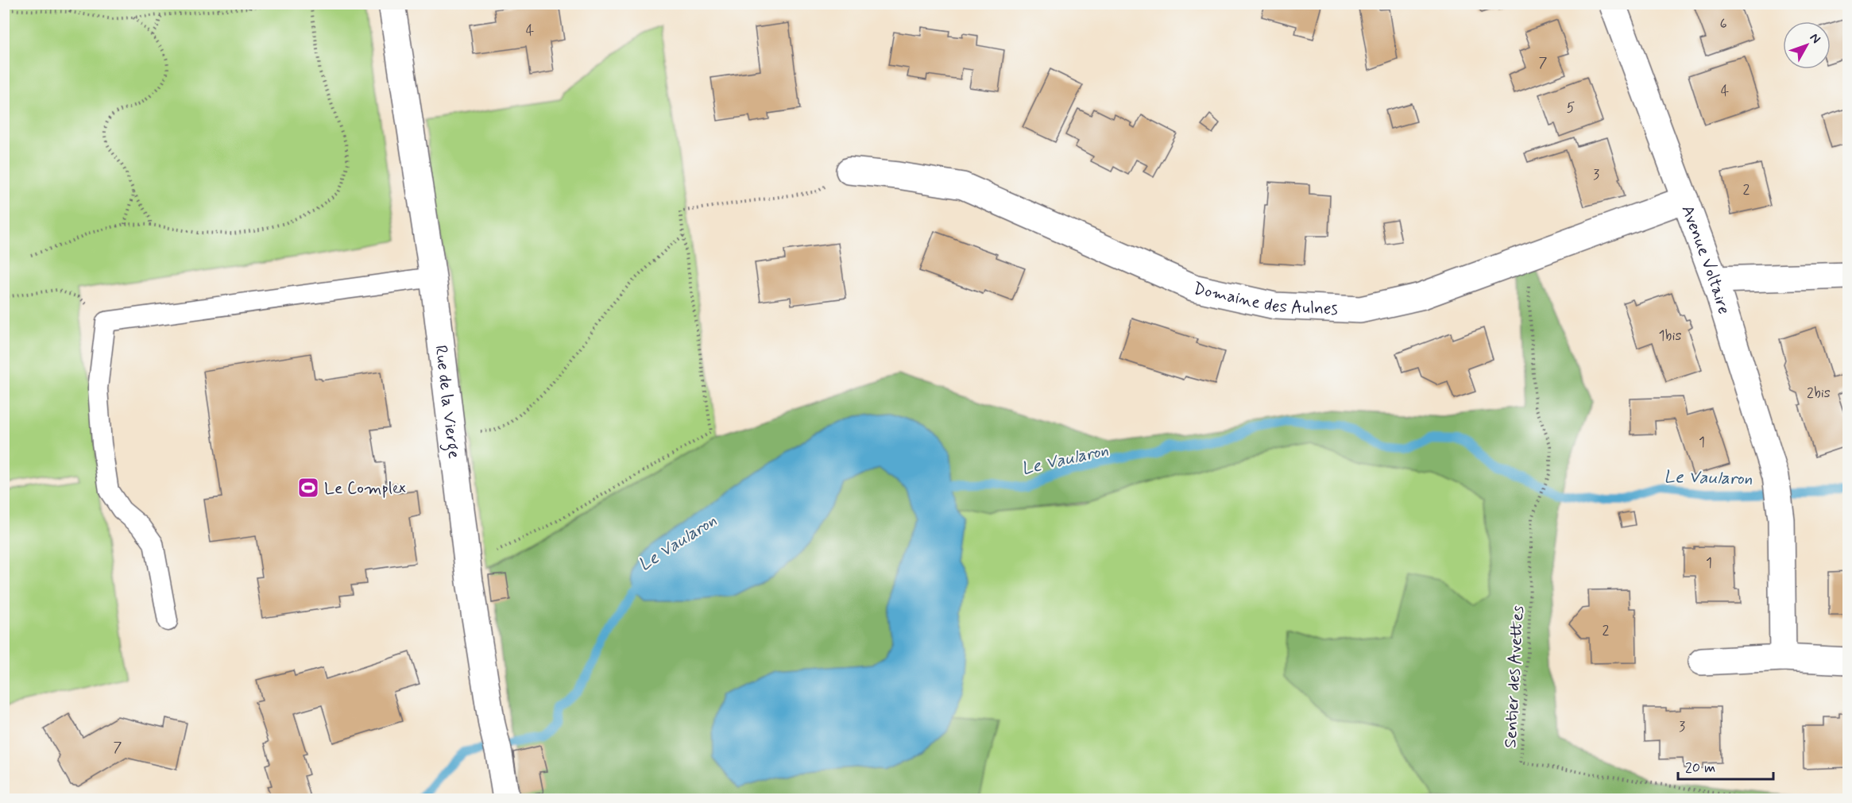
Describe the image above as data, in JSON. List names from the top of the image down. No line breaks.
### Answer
{"streets":{"street":["Avenue Voltaire","Domaine des Aulnes","Rue de la Vierge"],"path":["Sentier des Avettes"]},"crossings":[["Avenue Voltaire","Domaine des Aulnes"],["Domaine des Aulnes","Sentier des Avettes"]],"water":["Le Vaularon"],"places":{"sports":["Le Complex"]},"house_numbers":["6","4","7","4","5","3","2","1bis","2bis","1","1","2","3","7"],"scale_bar":"20 m","north":"top right"}
